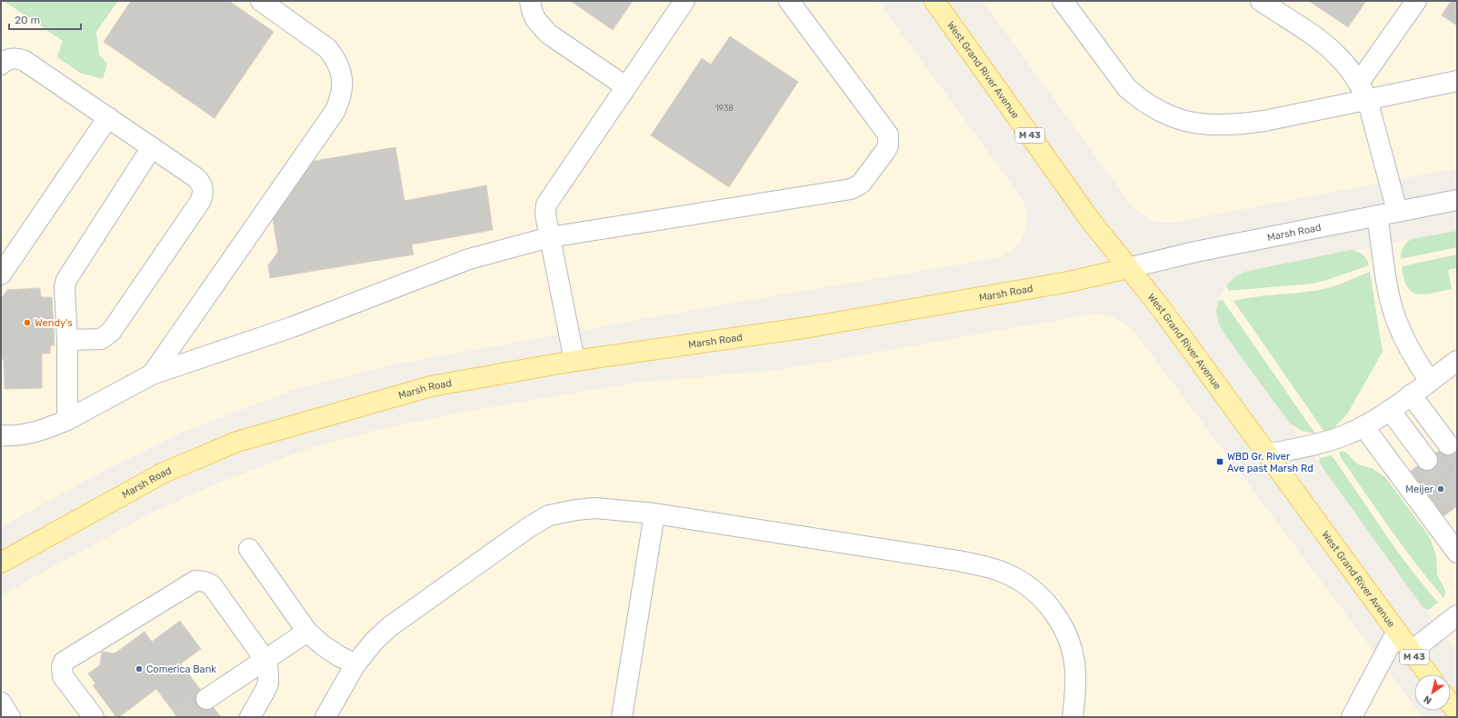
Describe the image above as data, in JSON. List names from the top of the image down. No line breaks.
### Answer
{"streets":{"main road":["West Grand River Avenue","M 43","Marsh Road"]},"crossings":[["West Grand River Avenue","Marsh Road"]],"places":{"other":["Wendy's","Meijer","Comerica Bank"],"transit":["WBD Gr. River Ave past Marsh Rd"]},"house_numbers":["1938"],"scale_bar":"20 m","north":"bottom left"}
